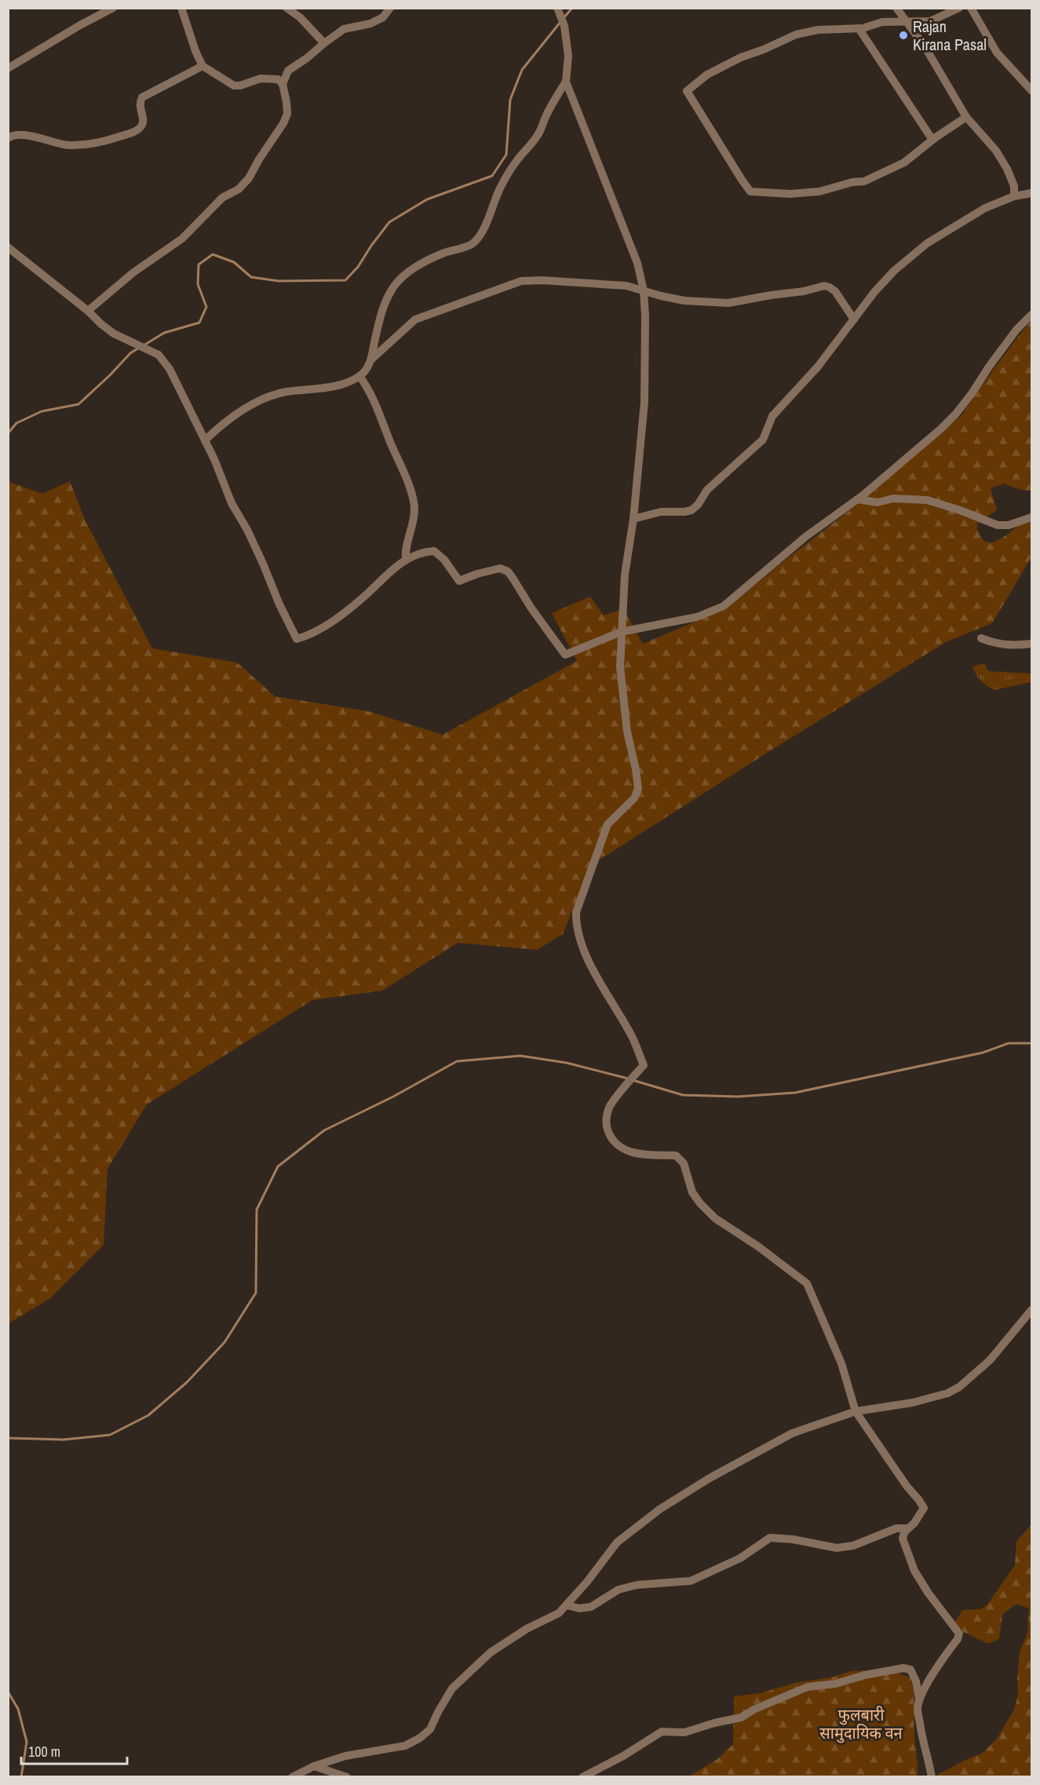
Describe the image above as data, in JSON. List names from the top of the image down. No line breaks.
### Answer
{"parks":["फुलबारी सामुदायिक वन"],"places":["Rajan Kirana Pasal"],"scale_bar":"100 m"}
